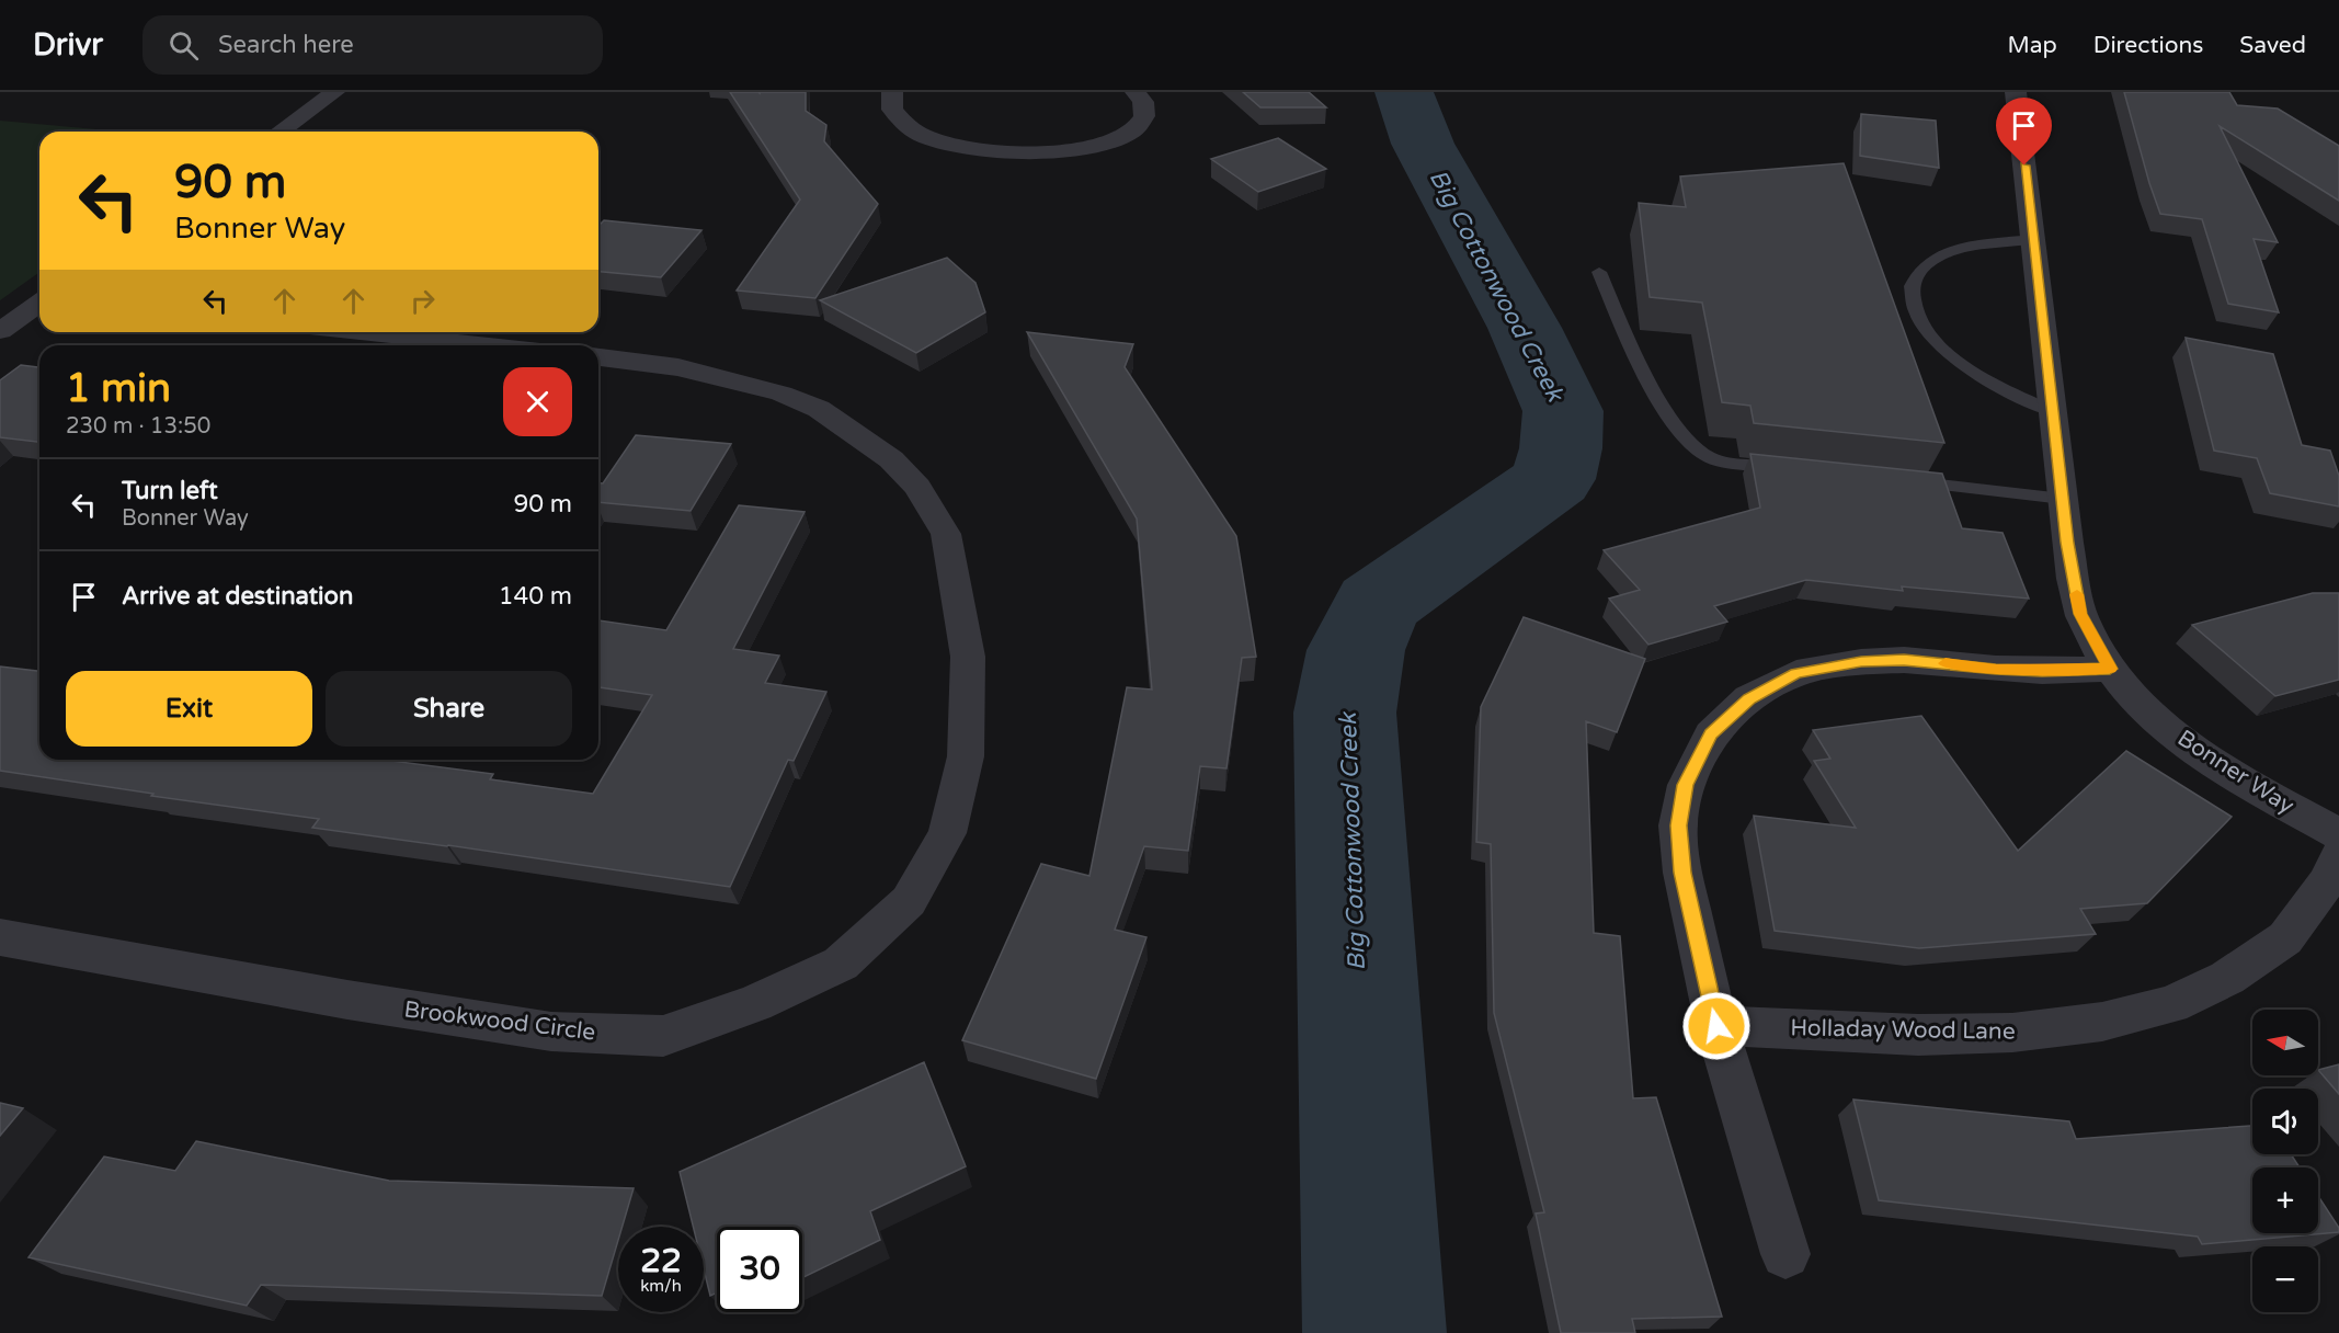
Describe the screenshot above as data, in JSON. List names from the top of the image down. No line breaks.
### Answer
{"streets":{"street":["Bonner Way","Brookwood Circle","Holladay Wood Lane"]},"water":["Big Cottonwood Creek"],"north":"left","page":{"header":"Drivr","search":"Search here","nav":["Map","Directions","Saved"],"turn":["90 m","Bonner Way"],"heading":["1 min","230 m · 13:50"],"list":[{"name":"Turn left","note":"Bonner Way","value":"90 m"},{"name":"Arrive at destination","value":"140 m"}],"buttons":["Exit","Share"],"map_buttons":["+","−"],"speed":"22 km/h","limit":"30"}}
